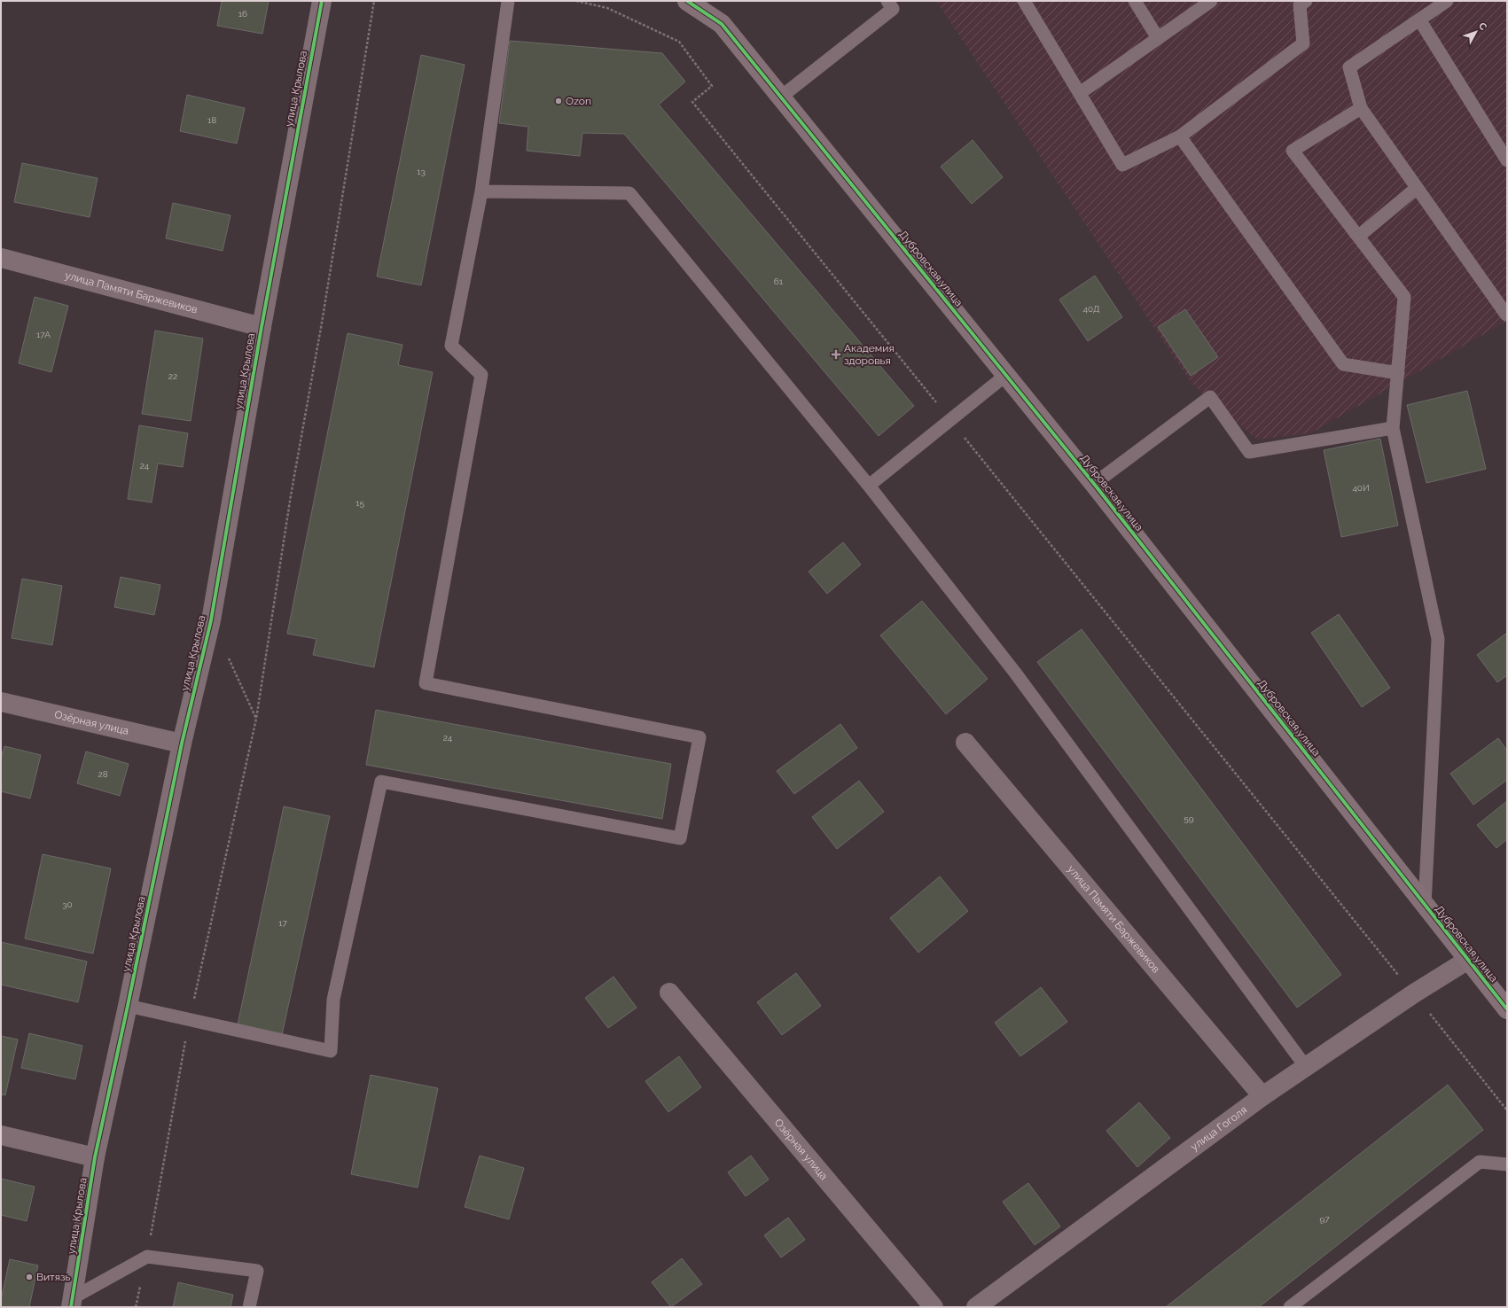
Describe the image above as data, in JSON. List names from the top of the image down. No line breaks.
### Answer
{"streets":{"street":["улица Крылова","Дубровская улица","улица Памяти Баржевиков","Озёрная улица","улица Гоголя"]},"crossings":[["улица Крылова","улица Памяти Баржевиков"],["улица Крылова","Озёрная улица"],["Дубровская улица","улица Гоголя"],["улица Памяти Баржевиков","улица Гоголя"]],"places":{"other":["Ozon","Витязь"],"health":["Академия здоровья"]},"house_numbers":["16","18","13","61","40Д","17А","22","24","40И","15","24","28","59","30","17","97"],"north":"top right"}
